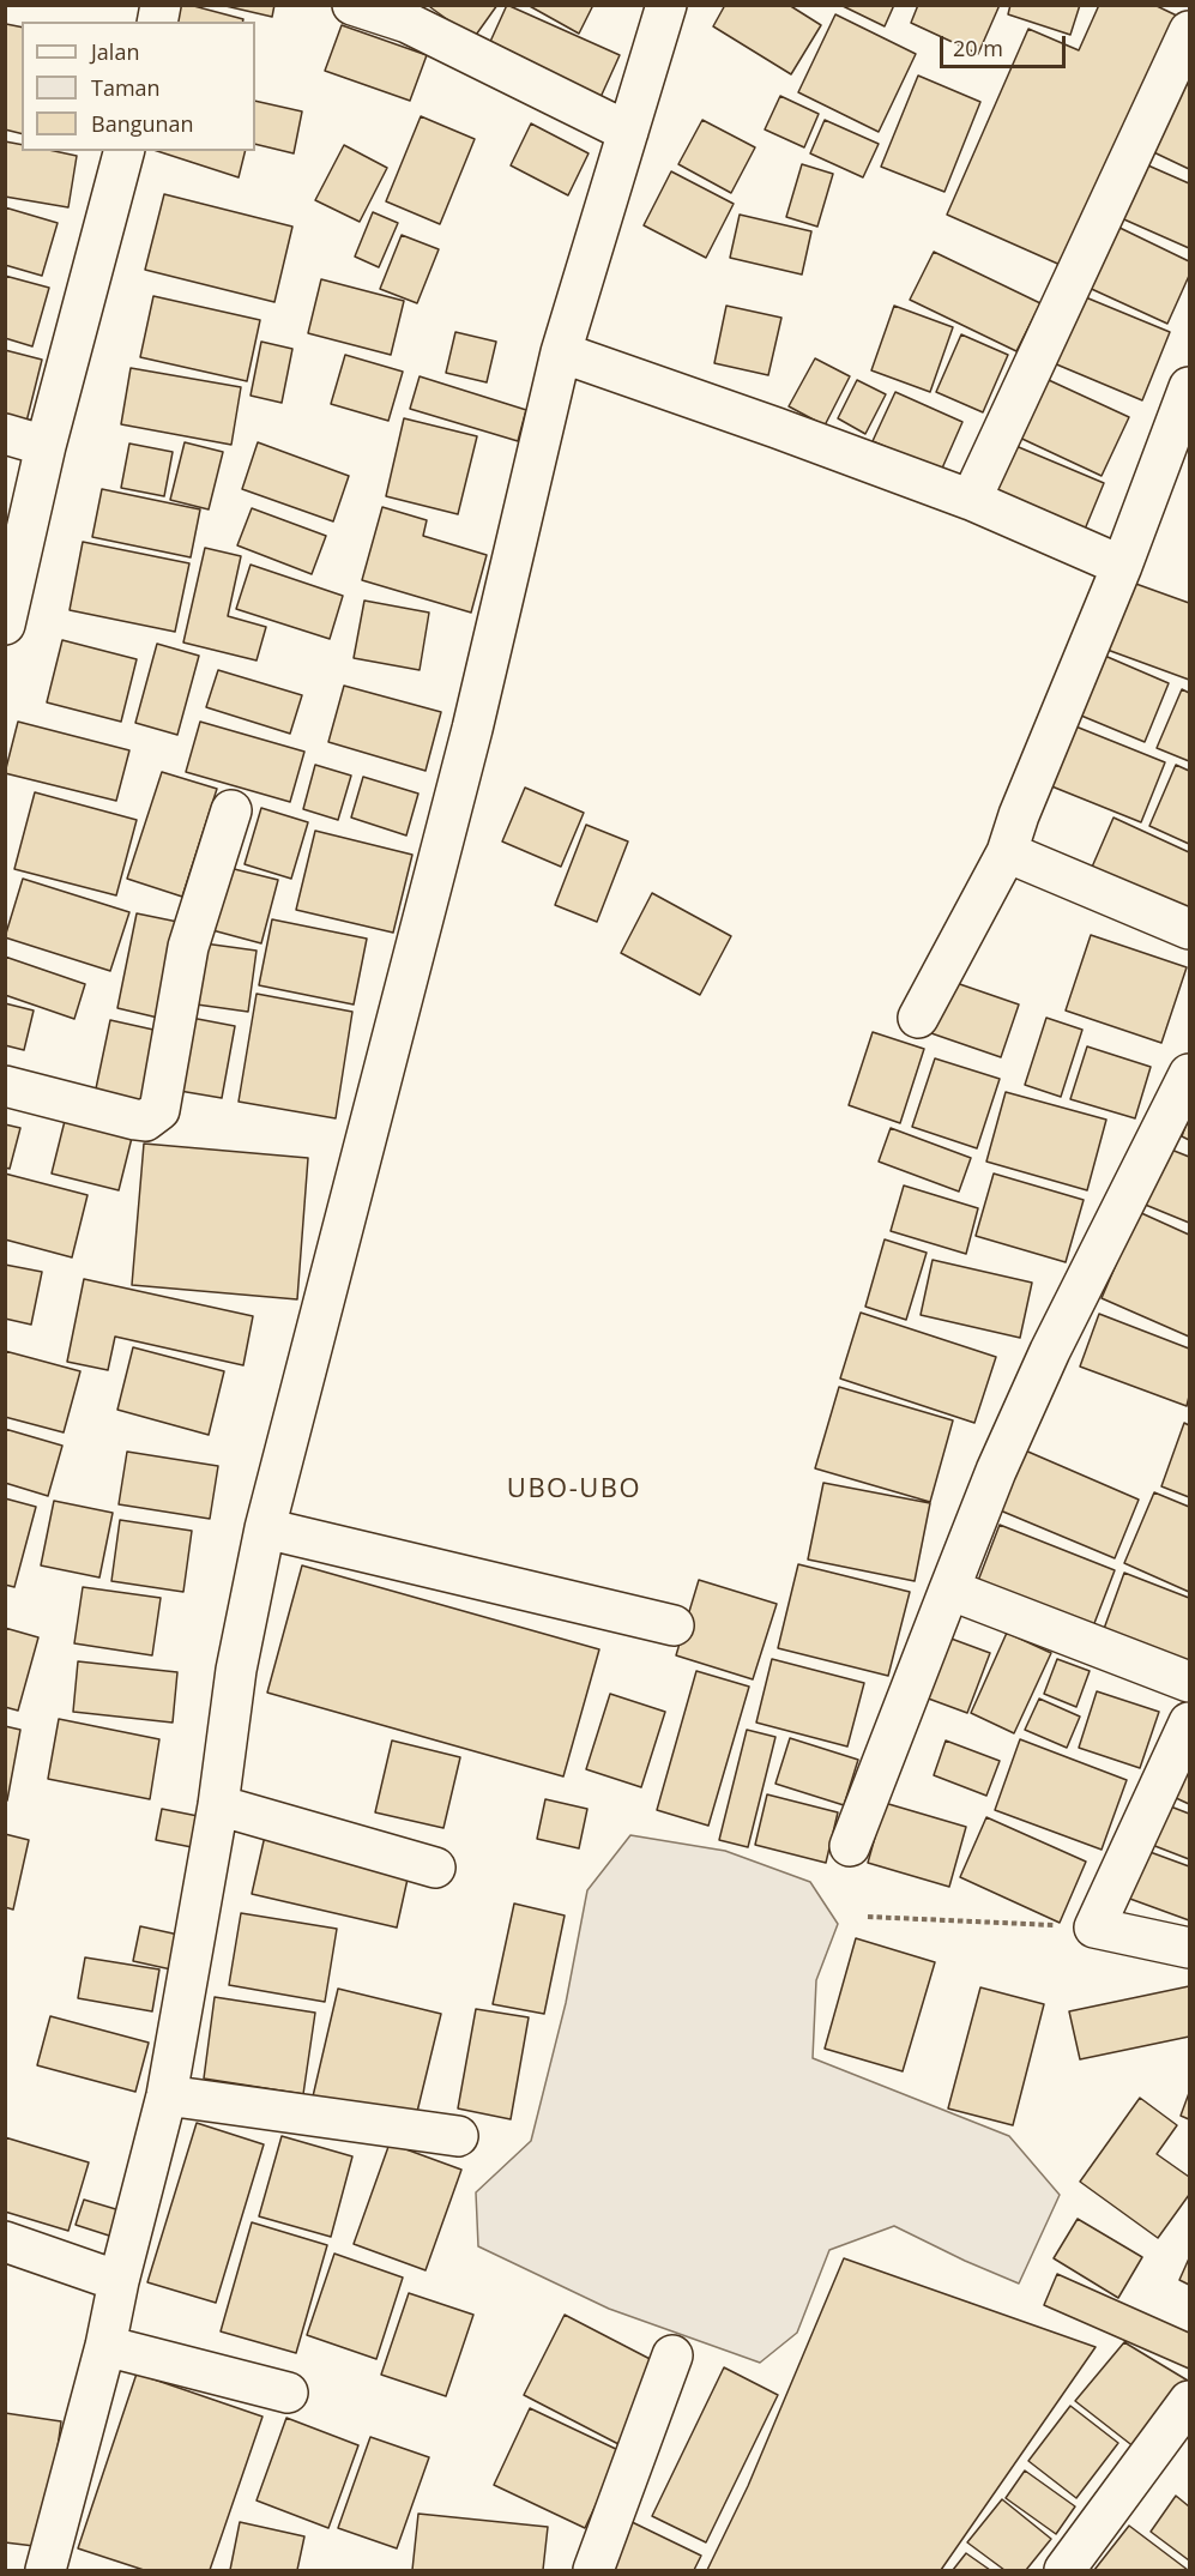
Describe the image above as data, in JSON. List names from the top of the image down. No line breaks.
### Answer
{"districts":["UBO-UBO"],"legend":["Jalan","Taman","Bangunan"],"scale_bar":"20 m"}
